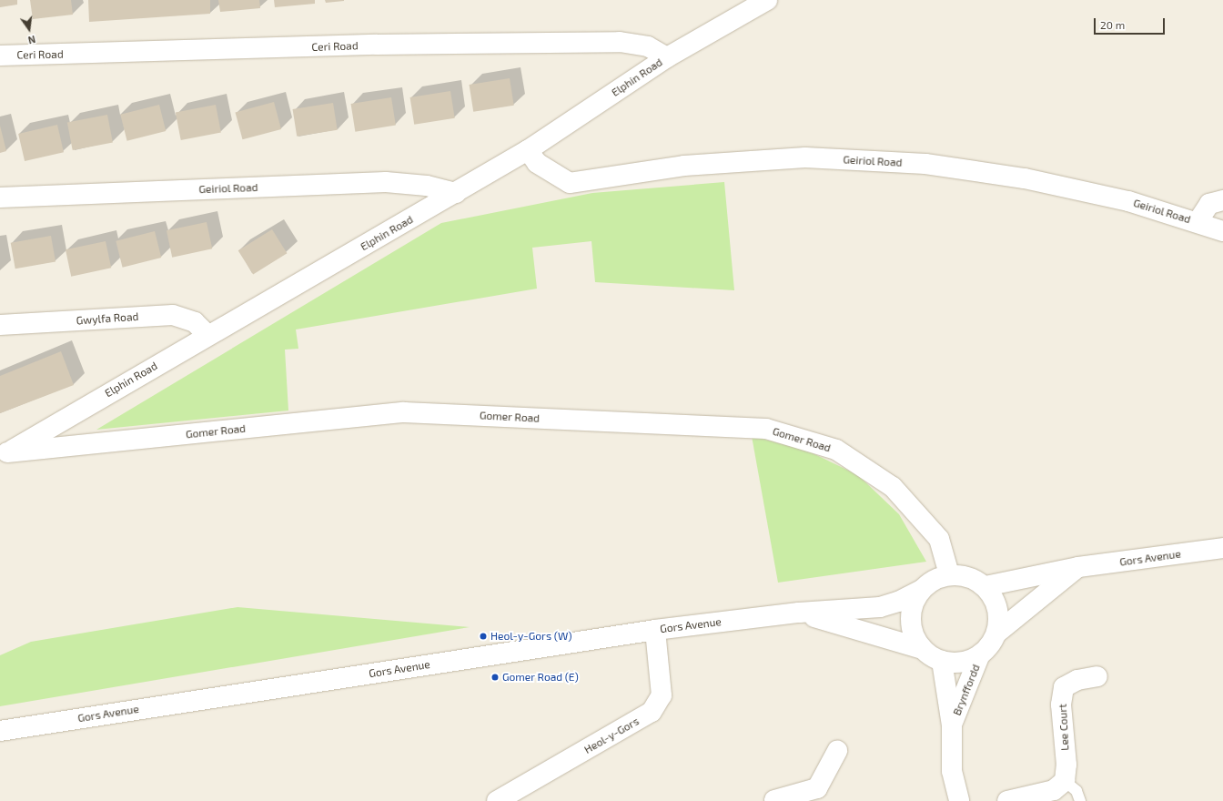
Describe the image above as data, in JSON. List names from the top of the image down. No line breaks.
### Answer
{"streets":{"street":["Ceri Road","Elphin Road","Geiriol Road","Gwylfa Road","Gomer Road","Gors Avenue","Brynffordd","Lee Court","Heol-y-Gors"]},"crossings":[["Ceri Road","Elphin Road"],["Elphin Road","Geiriol Road"],["Elphin Road","Gwylfa Road"],["Elphin Road","Gomer Road"],["Gomer Road","Gors Avenue"],["Gomer Road","Brynffordd"],["Gors Avenue","Brynffordd"],["Gors Avenue","Heol-y-Gors"]],"places":["Heol-y-Gors (W)","Gomer Road (E)"],"scale_bar":"20 m","north":"bottom"}
